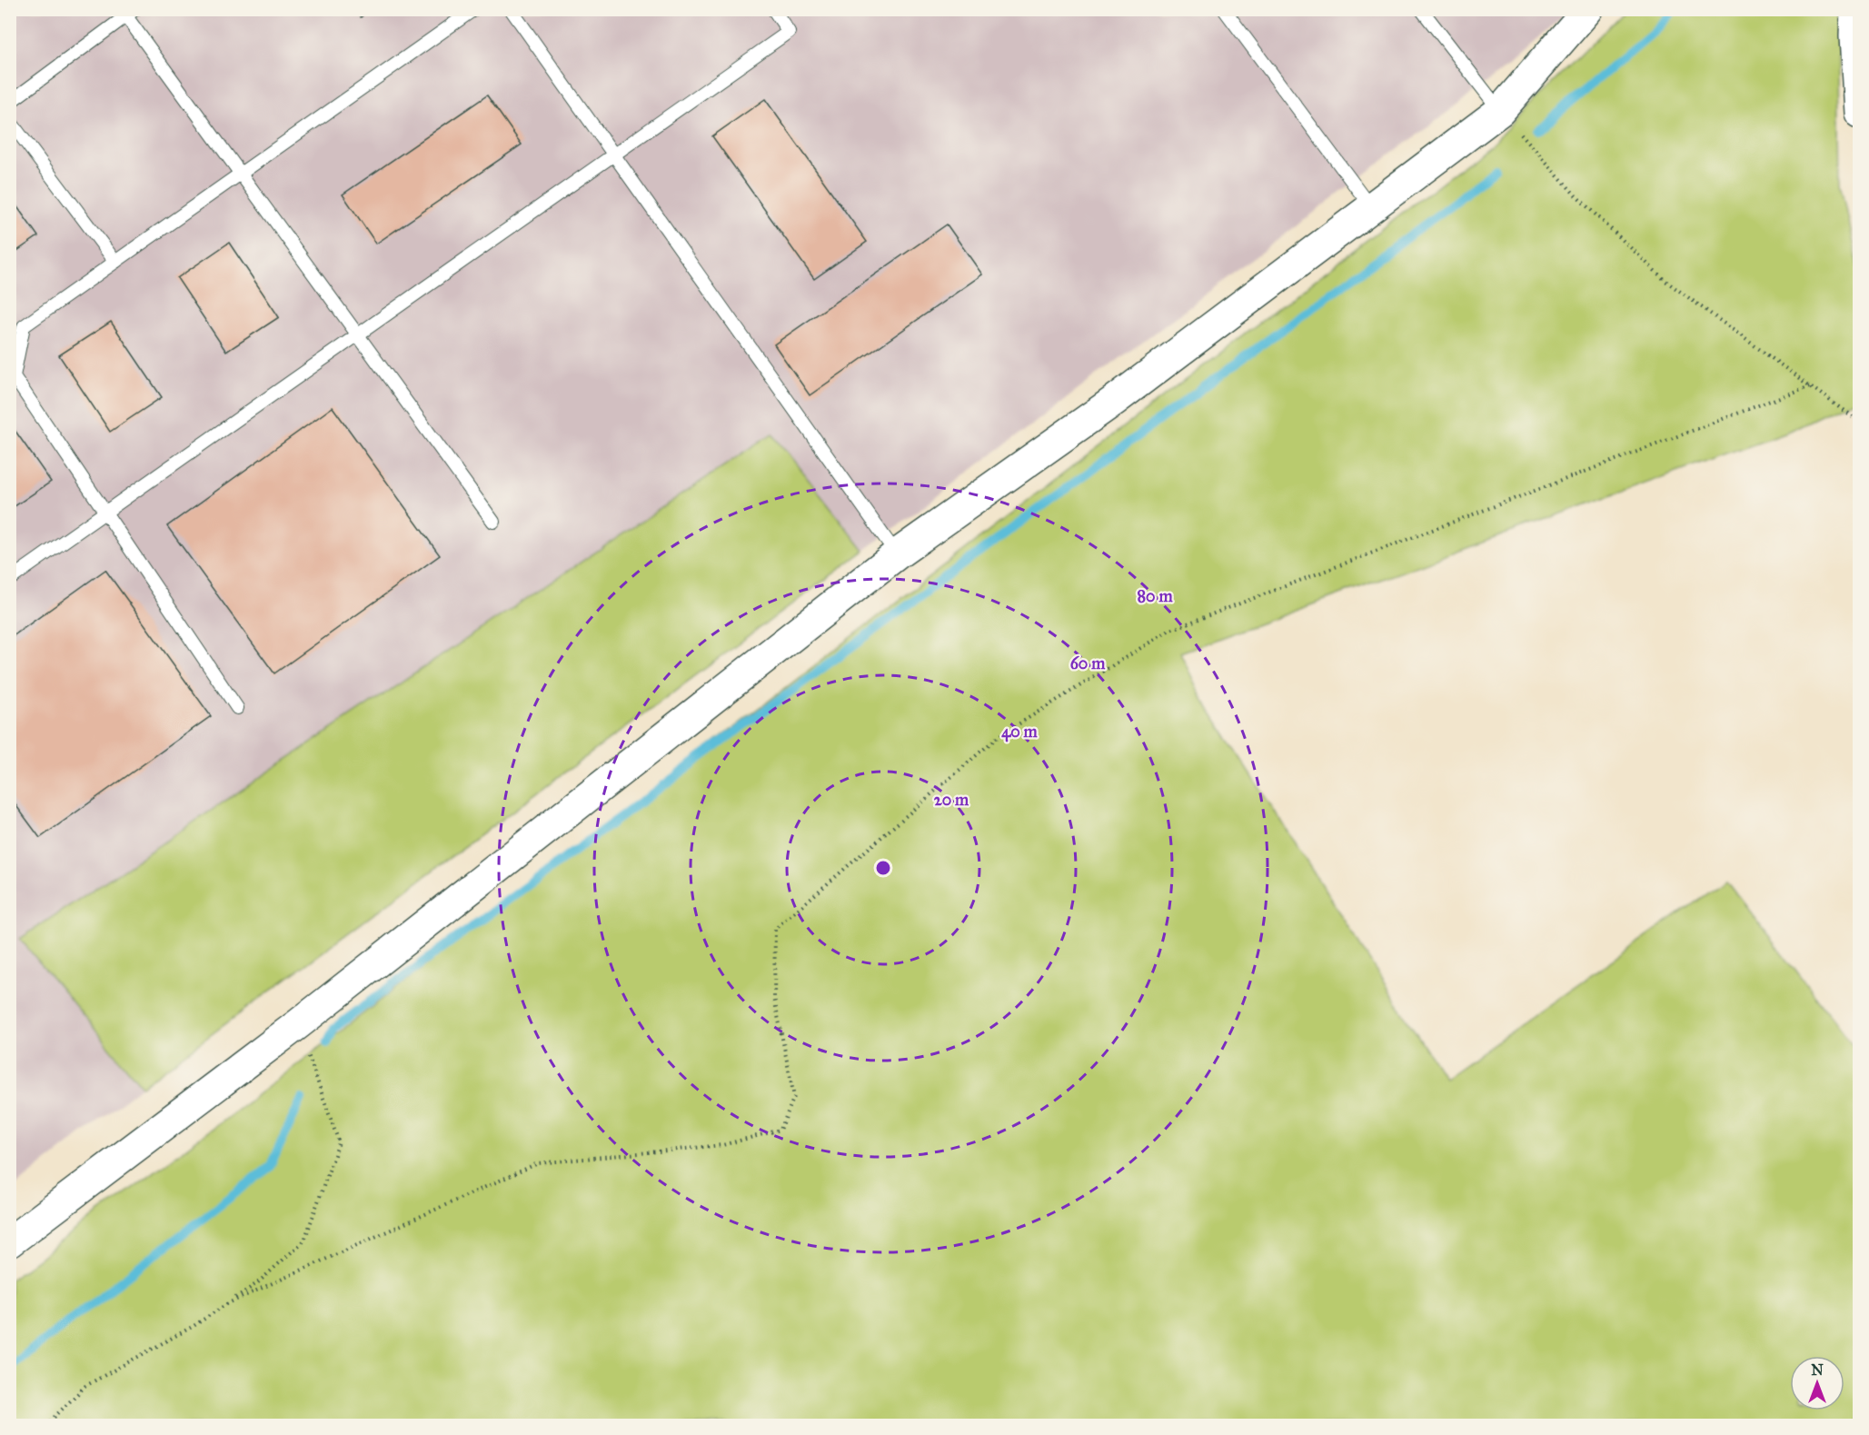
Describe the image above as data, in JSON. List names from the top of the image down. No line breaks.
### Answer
{"north":"top","rings":["80 m","60 m","40 m","20 m"]}
